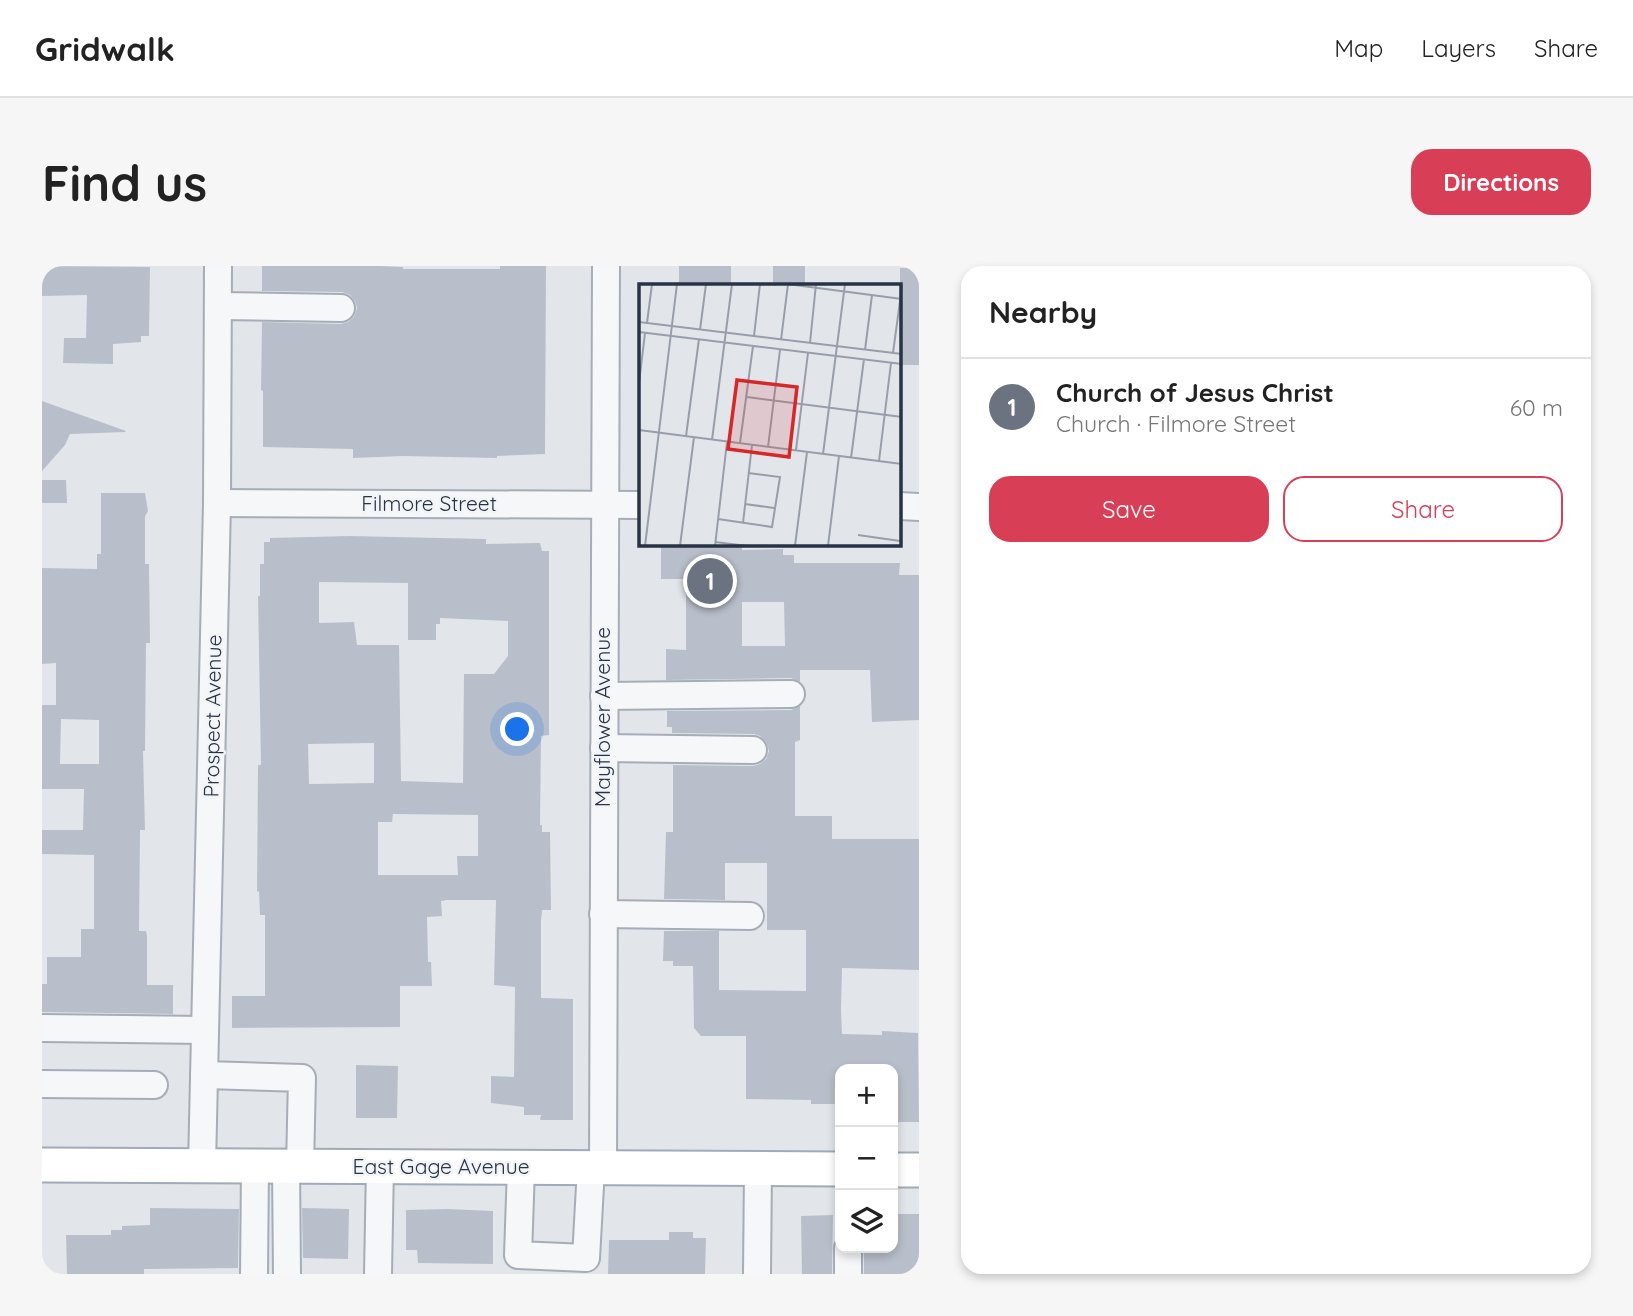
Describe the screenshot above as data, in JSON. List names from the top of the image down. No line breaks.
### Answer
{"streets":{"main road":["East Gage Avenue"],"street":["Filmore Street","Prospect Avenue","Mayflower Avenue"]},"crossings":[["Filmore Street","Prospect Avenue"],["Filmore Street","Mayflower Avenue"],["Prospect Avenue","East Gage Avenue"],["Mayflower Avenue","East Gage Avenue"]],"page":{"header":"Gridwalk","nav":["Map","Layers","Share"],"buttons":["Directions",["Save","Share"]],"title":"Find us","heading":"Nearby","list":[{"mark":"1","name":"Church of Jesus Christ","note":"Church · Filmore Street","value":"60 m"}],"pins":"1","map_buttons":["+","−"]}}
